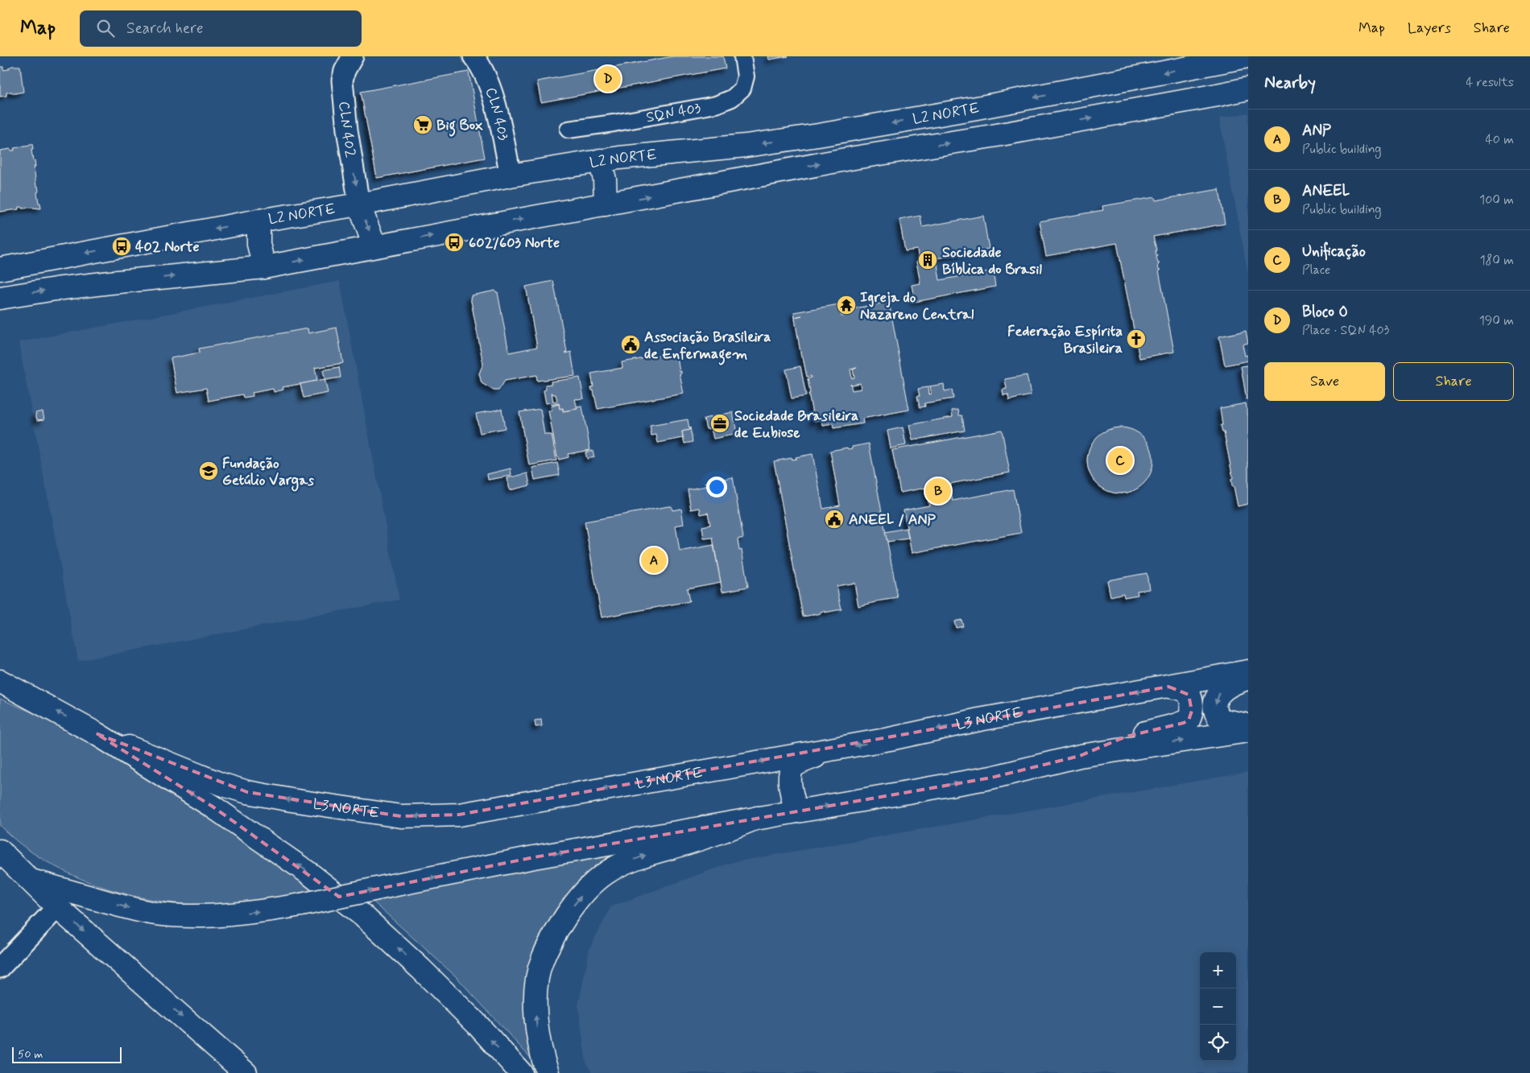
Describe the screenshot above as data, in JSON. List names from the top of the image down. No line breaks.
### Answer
{"streets":{"main road":["L2 NORTE","L3 NORTE"],"street":["SQN 403","CLN 403","CLN 402"]},"crossings":[["L2 NORTE","CLN 403"],["L2 NORTE","CLN 402"]],"one_way":["CLN 402"],"places":{"supermarket":["Big Box"],"bus stop":["602/603 Norte","402 Norte"],"building":["Sociedade Bíblica do Brasil"],"temple":["Igreja do Nazareno Central"],"church":["Federação Espírita Brasileira"],"public building":["Associação Brasileira de Enfermagem","ANEEL / ANP"],"office":["Sociedade Brasileira de Eubiose"],"school or university":["Fundação Getúlio Vargas"]},"scale_bar":"50 m","page":{"header":"Map","search":"Search here","nav":["Map","Layers","Share"],"heading":["Nearby","4 results"],"pins":["D","C","B","A"],"list":[{"mark":"A","name":"ANP","note":"Public building","value":"40 m"},{"mark":"B","name":"ANEEL","note":"Public building","value":"100 m"},{"mark":"C","name":"Unificação","note":"Place","value":"180 m"},{"mark":"D","name":"Bloco O","note":"Place · SQN 403","value":"190 m"}],"buttons":["Save","Share"],"map_buttons":["+","−"],"scale":"50 m"}}
